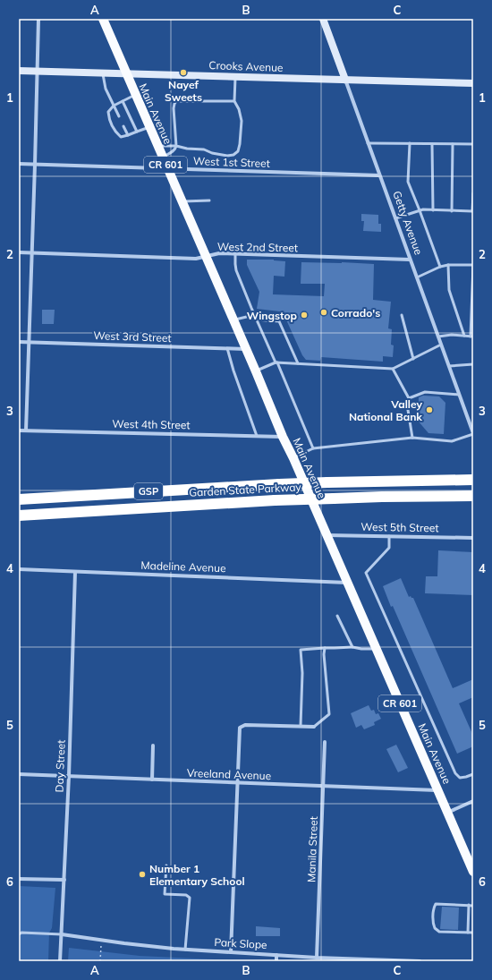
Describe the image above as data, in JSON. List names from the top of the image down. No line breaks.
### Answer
{"streets":{"highway":["Garden State Parkway","GSP"],"main road":["Main Avenue","CR 601"],"street":["Crooks Avenue","West 1st Street","Getty Avenue","West 2nd Street","West 3rd Street","West 4th Street","West 5th Street","Madeline Avenue","Day Street","Vreeland Avenue","Manila Street","Park Slope"]},"crossings":[["Crooks Avenue","Main Avenue"],["Crooks Avenue","CR 601"],["Crooks Avenue","Getty Avenue"],["Main Avenue","West 1st Street"],["Main Avenue","CR 601"],["Main Avenue","West 2nd Street"],["Main Avenue","West 3rd Street"],["Main Avenue","West 4th Street"],["Main Avenue","West 5th Street"],["Main Avenue","Madeline Avenue"],["Main Avenue","Vreeland Avenue"],["West 1st Street","Getty Avenue"],["Getty Avenue","West 2nd Street"],["Madeline Avenue","Day Street"],["Day Street","Vreeland Avenue"],["Day Street","Park Slope"],["Vreeland Avenue","Manila Street"],["Manila Street","Park Slope"]],"places":["Nayef Sweets","Corrado's","Wingstop","Valley National Bank","Number 1 Elementary School"],"grid":{"columns":["A","B","C"],"rows":["1","2","3","4","5","6"]}}
